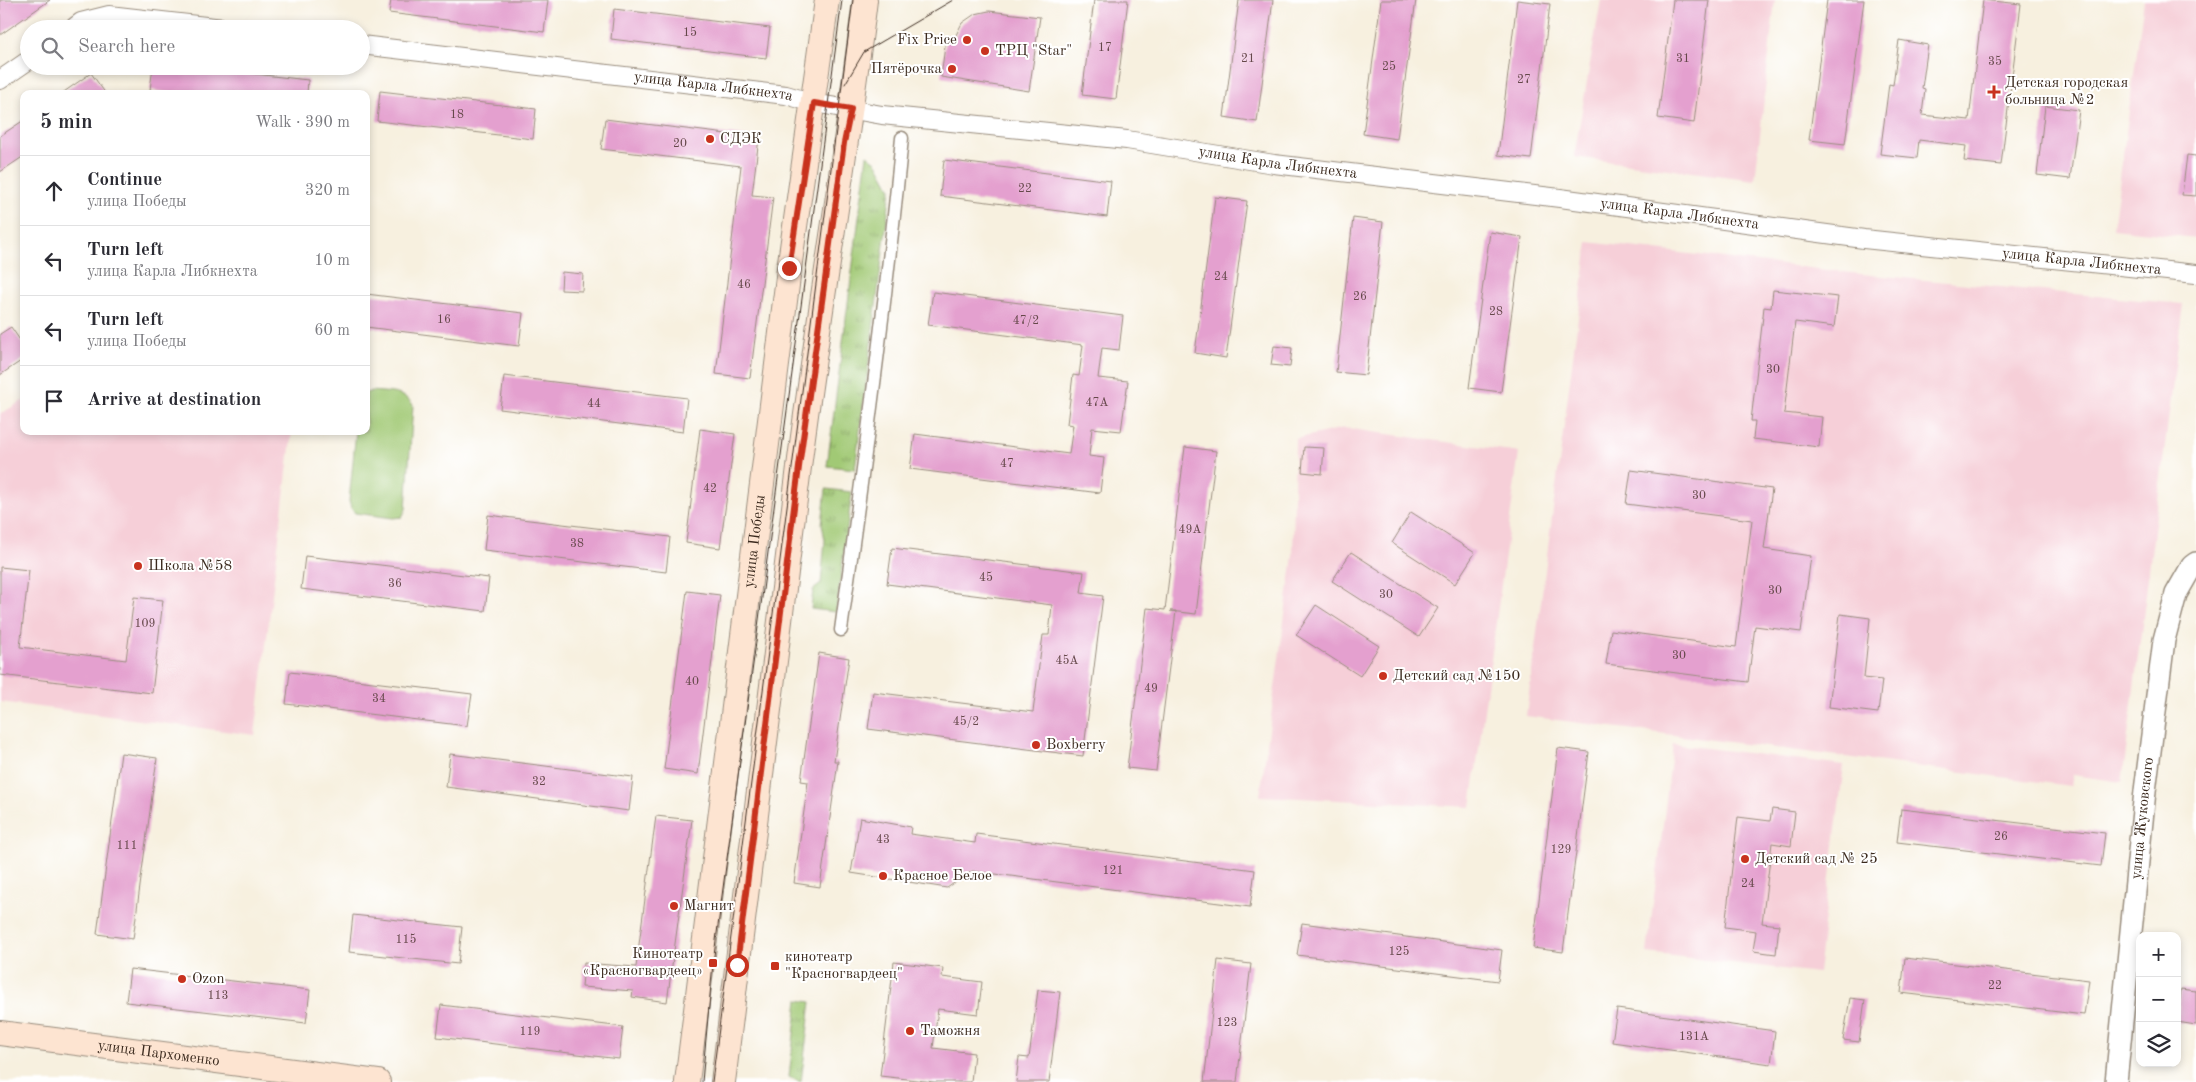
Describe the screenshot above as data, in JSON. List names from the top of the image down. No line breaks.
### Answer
{"streets":{"main road":["улица Победы","улица Пархоменко"],"street":["улица Карла Либкнехта","улица Жуковского"]},"crossings":[["улица Карла Либкнехта","улица Победы"]],"places":{"other":["Fix Price","ТРЦ \"Star\"","Пятёрочка","СДЭК","Школа №58","Детский сад №150","Boxberry","Детский сад № 25","Красное Белое","Магнит","Ozon","Таможня"],"health":["Детская городская больница №2"],"transit":["Кинотеатр «Красногвардеец»","кинотеатр \"Красногвардеец\""]},"house_numbers":["15","17","21","31","35","25","27","18","20","22","24","46","26","28","16","47/2","30","47А","44","47","42","30","49А","38","45","36","30","30","109","30","45А","40","49","34","45/2","32","26","43","111","129","121","24","115","125","22","113","123","119","131А"],"page":{"search":"Search here","heading":["5 min","Walk · 390 m"],"list":[["Continue","улица Победы","320 m"],["Turn left","улица Карла Либкнехта","10 m"],["Turn left","улица Победы","60 m"],"Arrive at destination"],"map_buttons":["+","−"]}}
